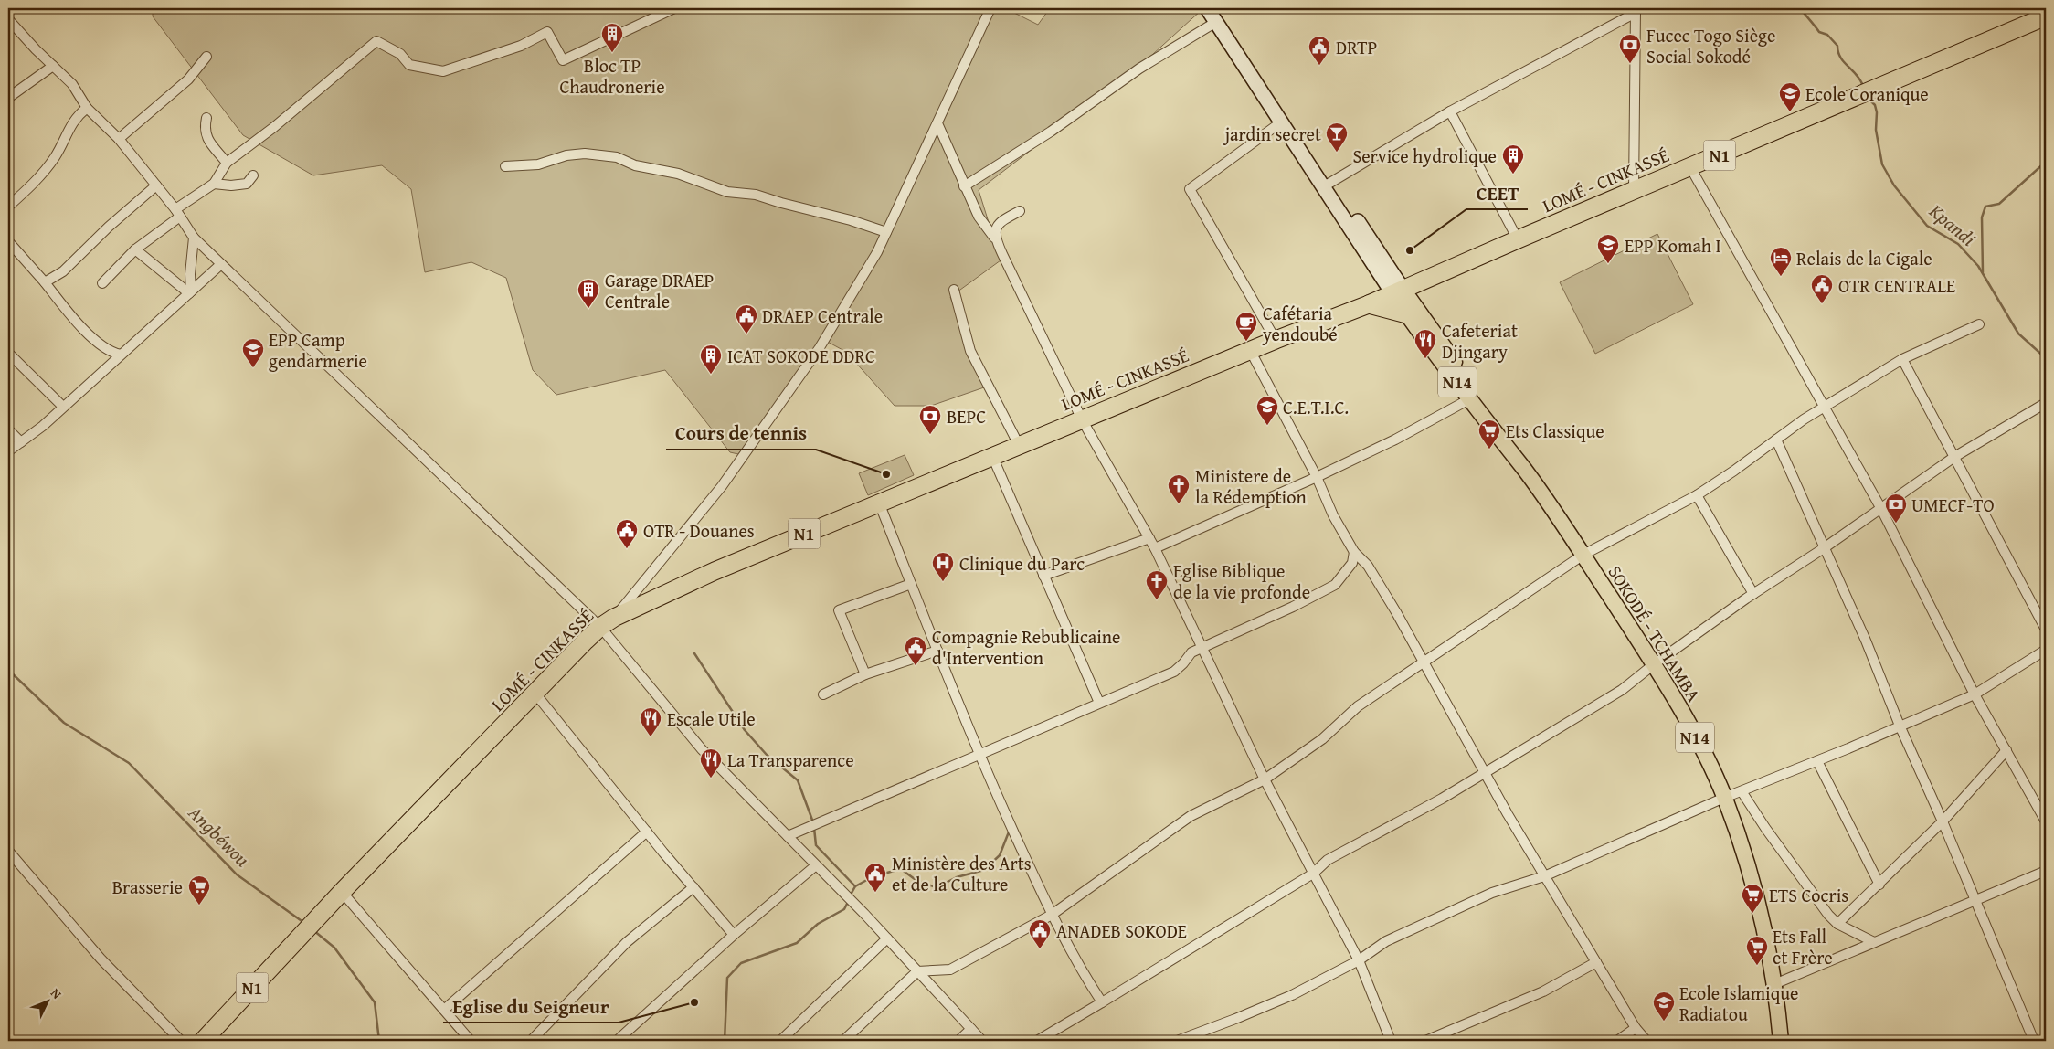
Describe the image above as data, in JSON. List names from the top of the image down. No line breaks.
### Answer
{"streets":{"highway":["N1","LOMÉ - CINKASSÉ"],"main road":["N14","SOKODÉ - TCHAMBA"]},"crossings":[["LOMÉ - CINKASSÉ","SOKODÉ - TCHAMBA"]],"water":["Kpandi","Angbéwou"],"places":{"building":["Bloc TP Chaudronerie","Service hydrolique","Garage DRAEP Centrale","ICAT SOKODE DDRC"],"bank":["Fucec Togo Siège Social Sokodé","BEPC","UMECF-TO"],"public building":["DRTP","OTR CENTRALE","DRAEP Centrale","OTR - Douanes","Compagnie Rebublicaine d'Intervention","Ministère des Arts et de la Culture","ANADEB SOKODE"],"school or university":["Ecole Coranique","EPP Komah I","EPP Camp gendarmerie","C.E.T.I.C.","Ecole Islamique Radiatou"],"bar":["jardin secret"],"other":["CEET","Cours de tennis","Eglise du Seigneur"],"hotel":["Relais de la Cigale"],"cafe":["Cafétaria yendoubé"],"restaurant":["Cafeteriat Djingary","Escale Utile","La Transparence"],"supermarket":["Ets Classique","Brasserie","ETS Cocris","Ets Fall et Frère"],"church":["Ministere de la Rédemption","Eglise Biblique de la vie profonde"],"hospital":["Clinique du Parc"]},"north":"top right"}
